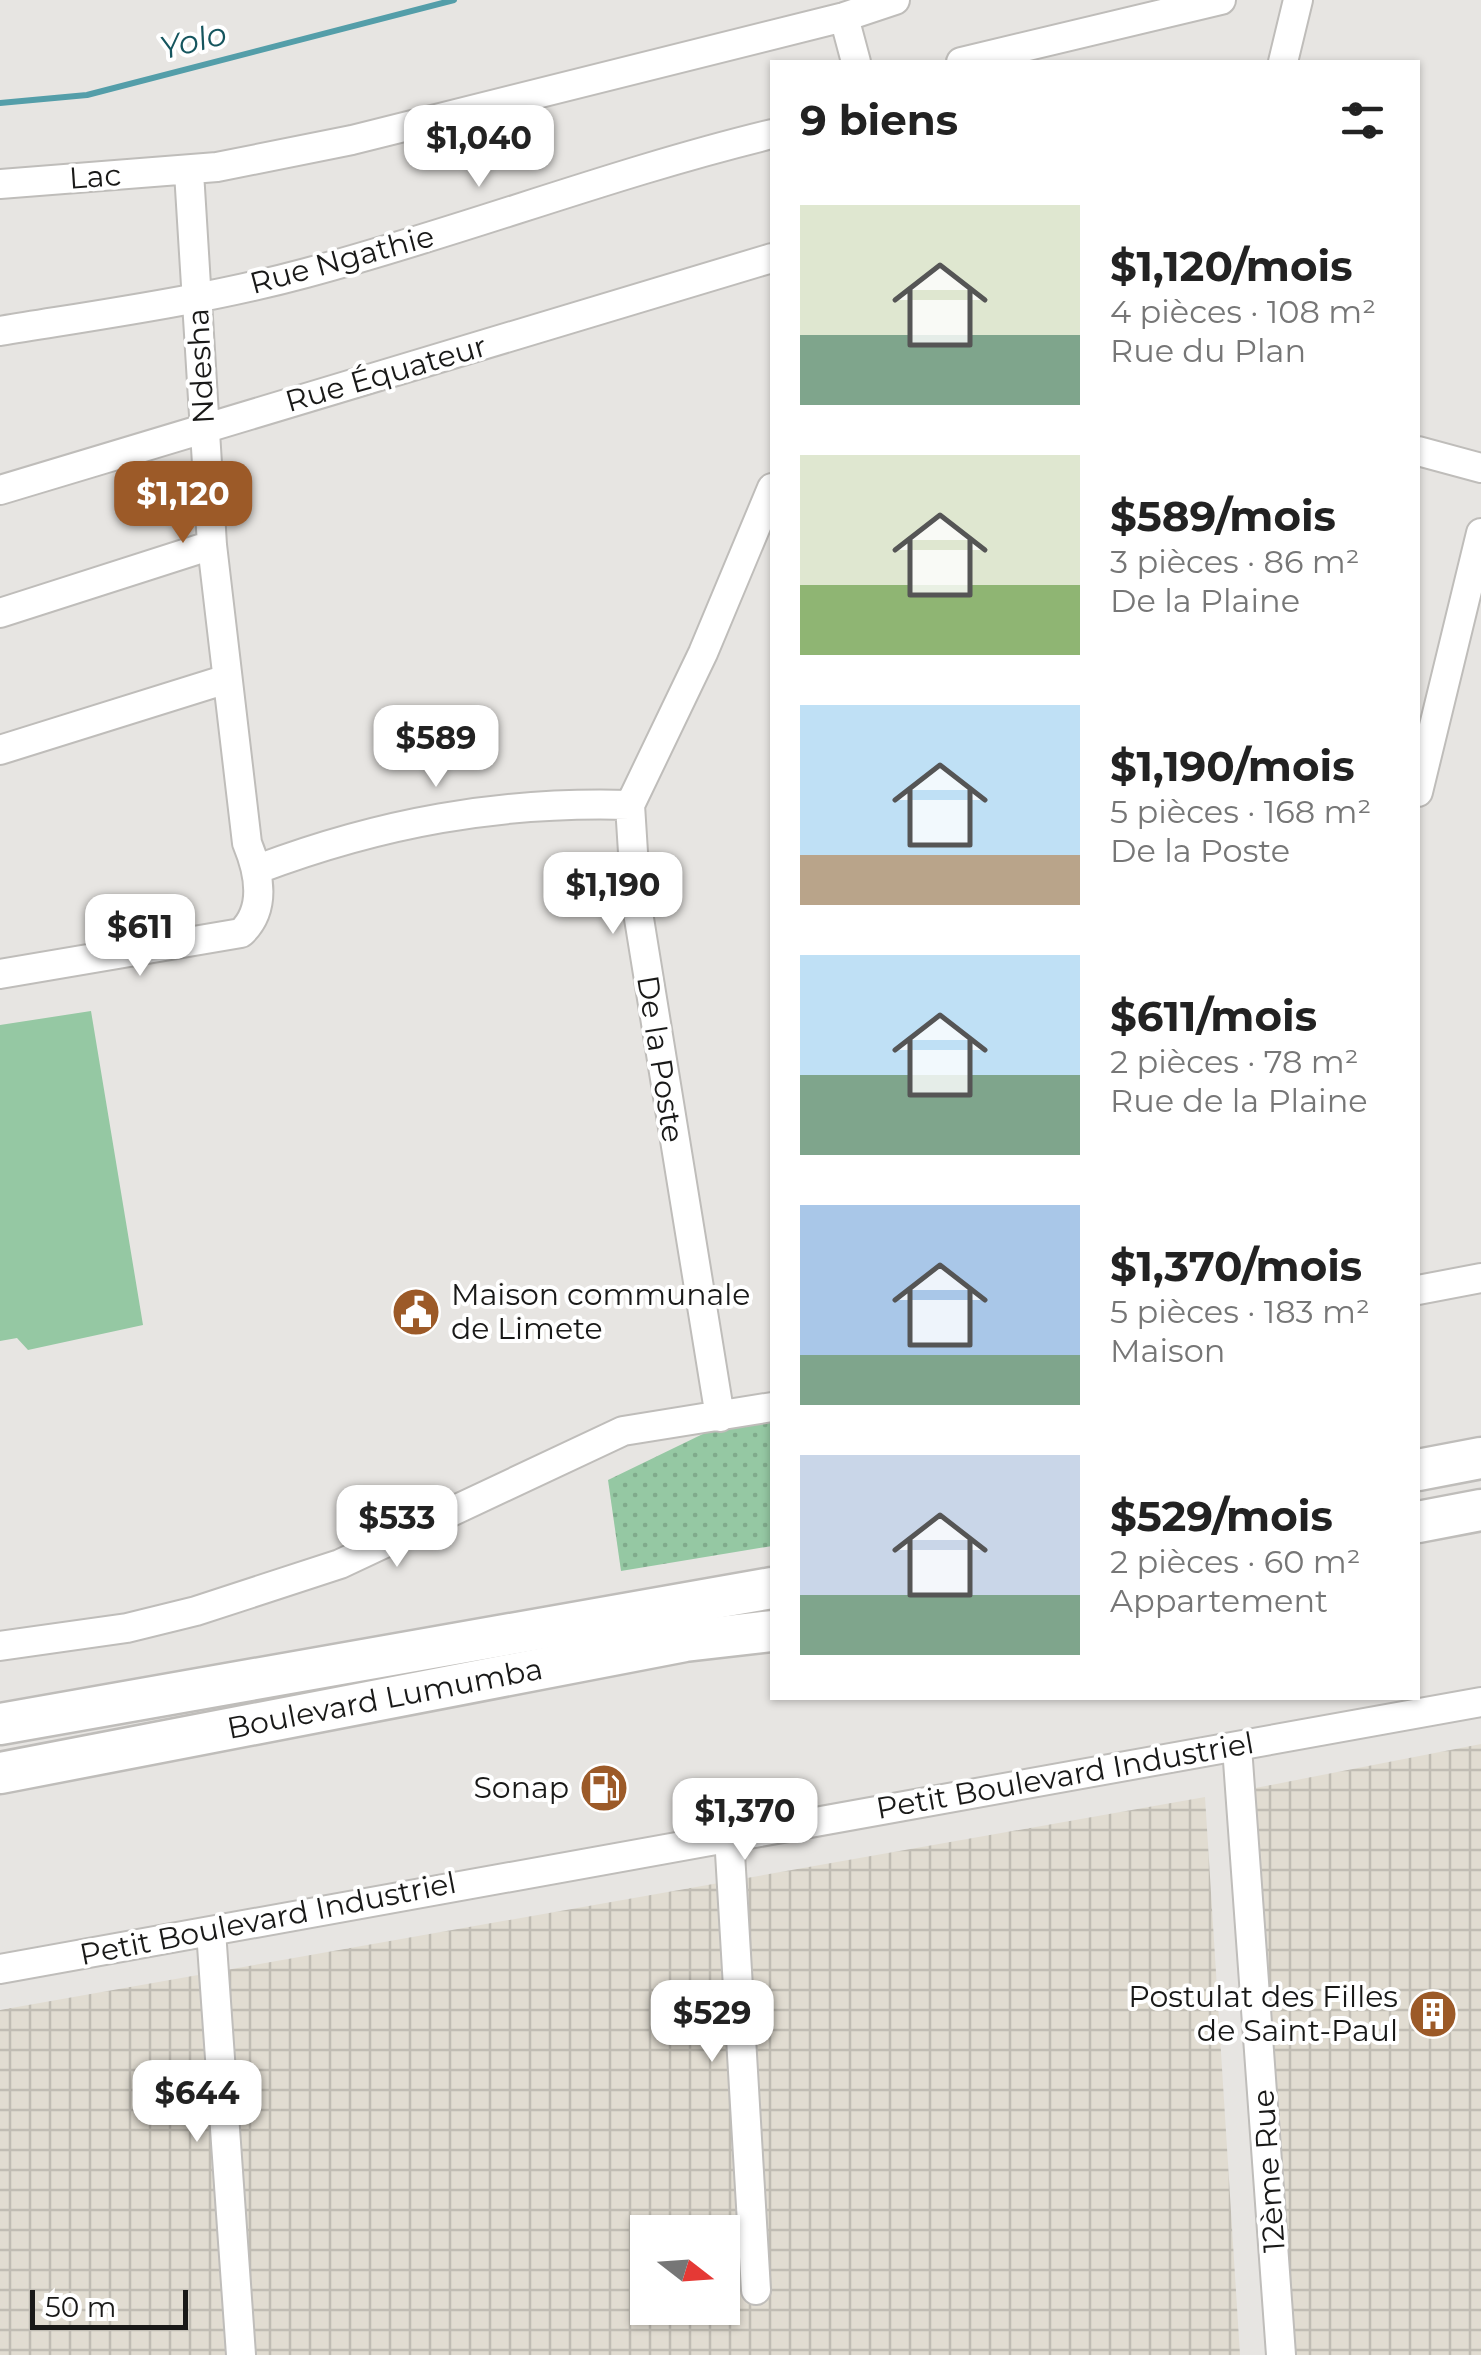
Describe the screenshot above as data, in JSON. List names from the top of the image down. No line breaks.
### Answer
{"streets":{"highway":["Boulevard Lumumba"],"street":["Lac","Rue Ngathie","Ndesha","Rue Équateur","De la Poste","Petit Boulevard Industriel","12ème Rue"]},"crossings":[["Lac","Ndesha"],["Rue Ngathie","Ndesha"],["Ndesha","Rue Équateur"],["Petit Boulevard Industriel","12ème Rue"]],"water":["Yolo"],"places":{"public building":["Maison communale de Limete"],"fuel station":["Sonap"],"building":["Postulat des Filles de Saint-Paul"]},"scale_bar":"50 m","north":"right","page":{"heading":"9 biens","price":["$1,040","$1,120","$589","$1,190","$611","$533","$1,370","$529","$644"],"list":[{"name":"$1,120/mois","note":"4 pièces · 108 m² · Rue du Plan"},{"name":"$589/mois","note":"3 pièces · 86 m² · De la Plaine"},{"name":"$1,190/mois","note":"5 pièces · 168 m² · De la Poste"},{"name":"$611/mois","note":"2 pièces · 78 m² · Rue de la Plaine"},{"name":"$1,370/mois","note":"5 pièces · 183 m² · Maison"},{"name":"$529/mois","note":"2 pièces · 60 m² · Appartement"}],"scale":"50 m"}}
